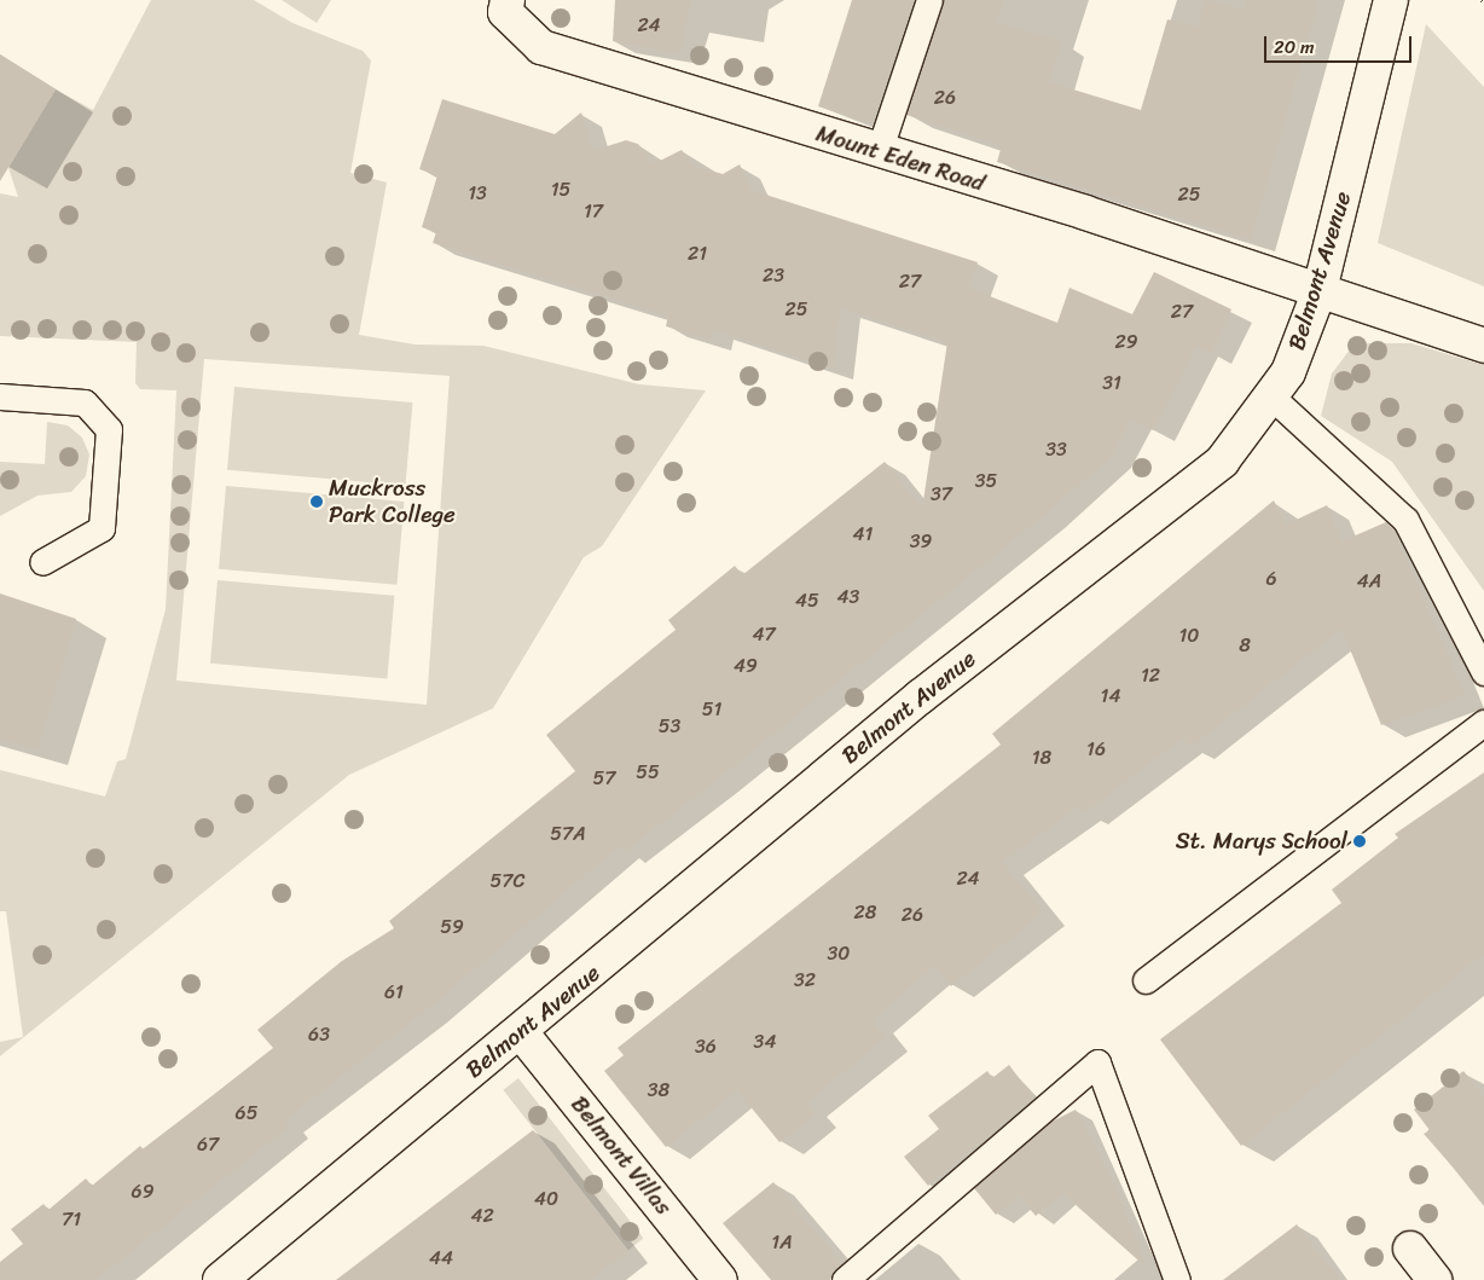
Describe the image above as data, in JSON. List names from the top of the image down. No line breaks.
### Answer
{"streets":{"street":["Mount Eden Road","Belmont Avenue","Belmont Villas"]},"crossings":[["Mount Eden Road","Belmont Avenue"],["Belmont Avenue","Belmont Villas"]],"places":["Muckross Park College","St. Marys School"],"house_numbers":["24","26","15","13","25","17","21","23","27","25","27","29","31","33","35","37","41","39","6","4A","43","45","47","10","8","49","12","14","51","53","16","18","55","57","57A","24","57C","28","26","59","30","32","61","63","34","36","38","65","67","69","40","42","71","1A","44"],"scale_bar":"20 m"}
